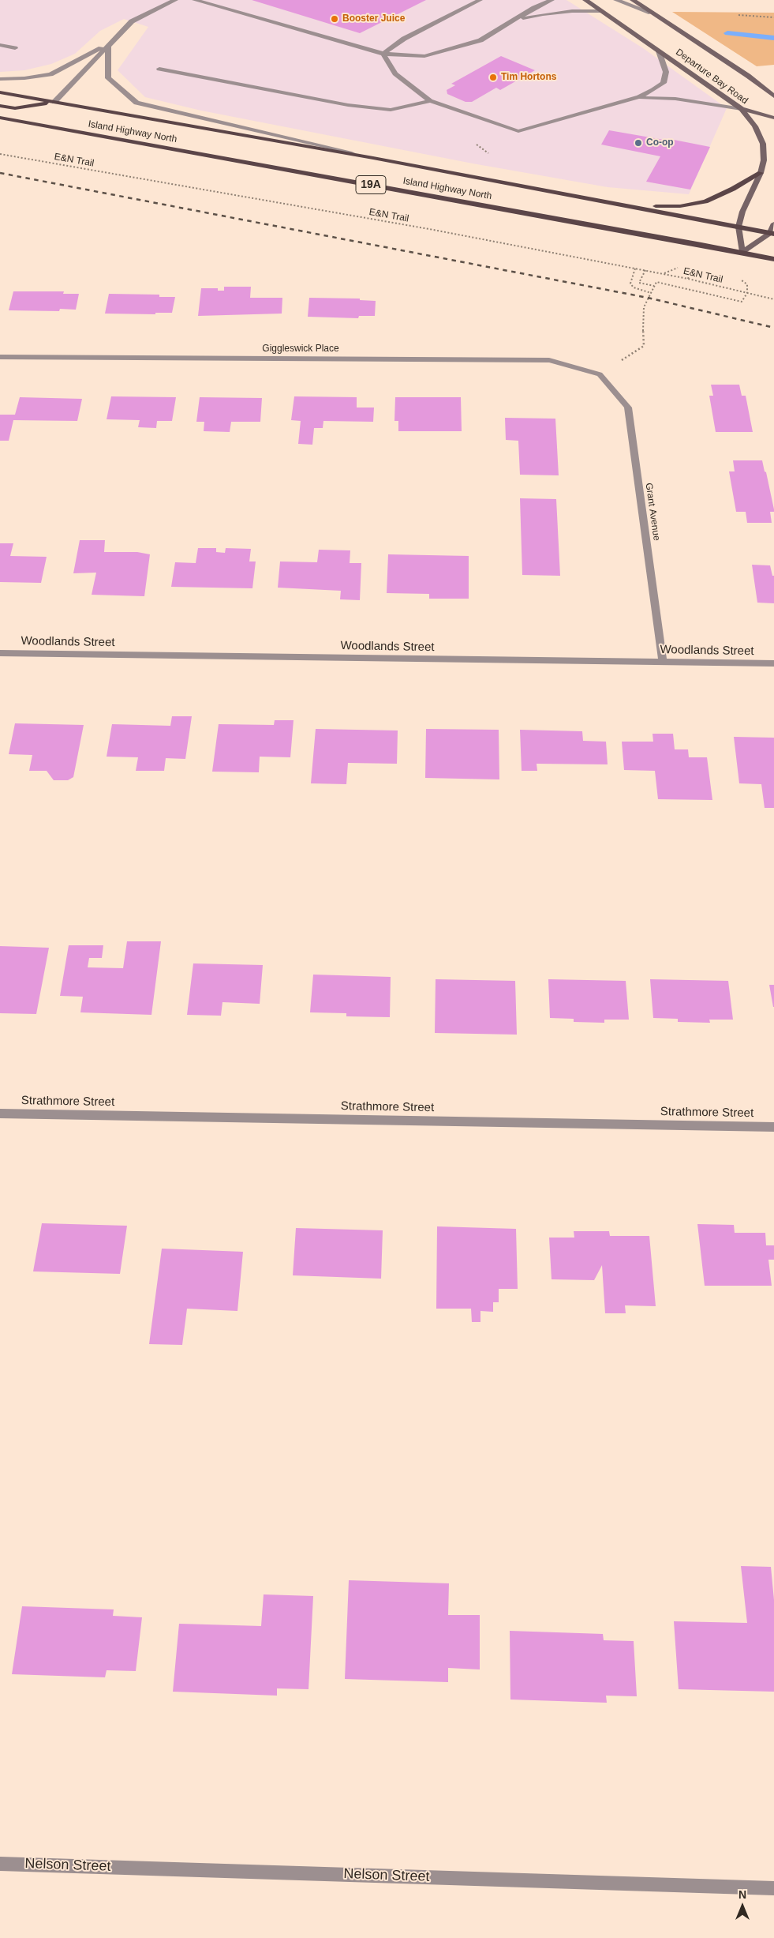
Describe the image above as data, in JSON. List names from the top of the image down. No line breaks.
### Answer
{"streets":{"main road":["Departure Bay Road","Island Highway North","19A"],"street":["Giggleswick Place","Grant Avenue","Woodlands Street","Strathmore Street","Nelson Street"],"path":["E&N Trail"]},"crossings":[["Departure Bay Road","Island Highway North"],["Giggleswick Place","Grant Avenue"],["Grant Avenue","Woodlands Street"]],"places":["Booster Juice","Tim Hortons","Co-op"],"north":"top"}
